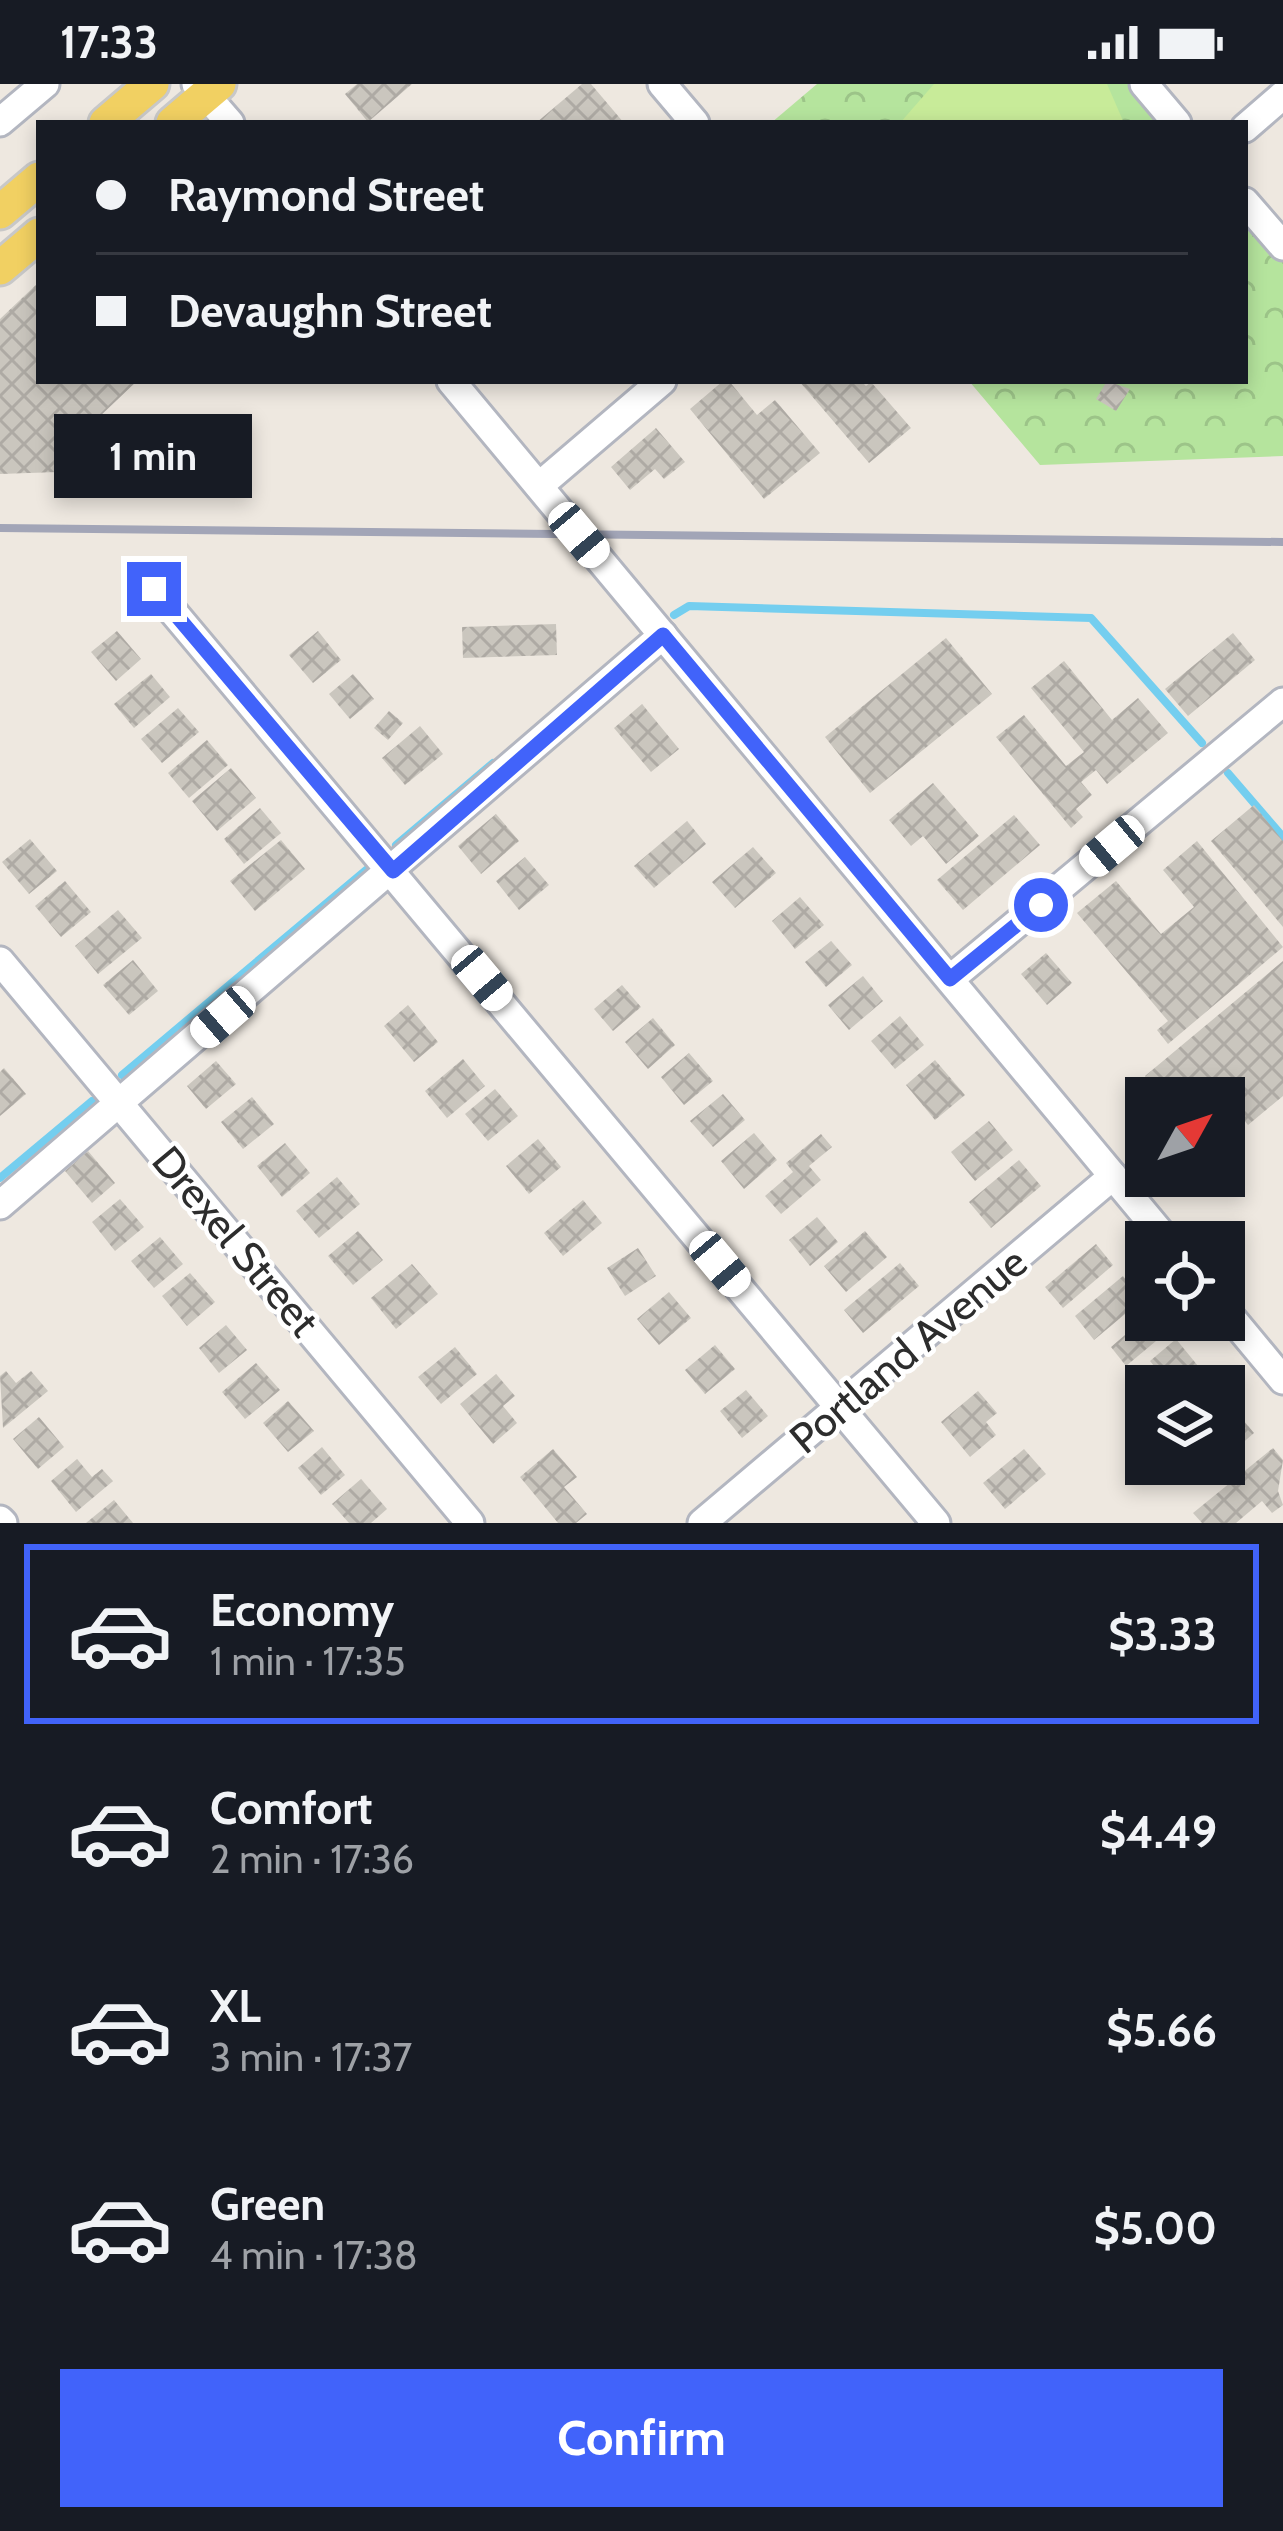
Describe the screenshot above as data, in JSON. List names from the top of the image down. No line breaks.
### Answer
{"streets":{"street":["Drexel Street","Portland Avenue"]},"north":"top right","page":{"status":"17:33","banner":["Raymond Street","Devaughn Street"],"bubble":"1 min","list":[{"name":"Economy","note":"1 min · 17:35","value":"$3.33"},{"name":"Comfort","note":"2 min · 17:36","value":"$4.49"},{"name":"XL","note":"3 min · 17:37","value":"$5.66"},{"name":"Green","note":"4 min · 17:38","value":"$5.00"}],"buttons":"Confirm"}}
